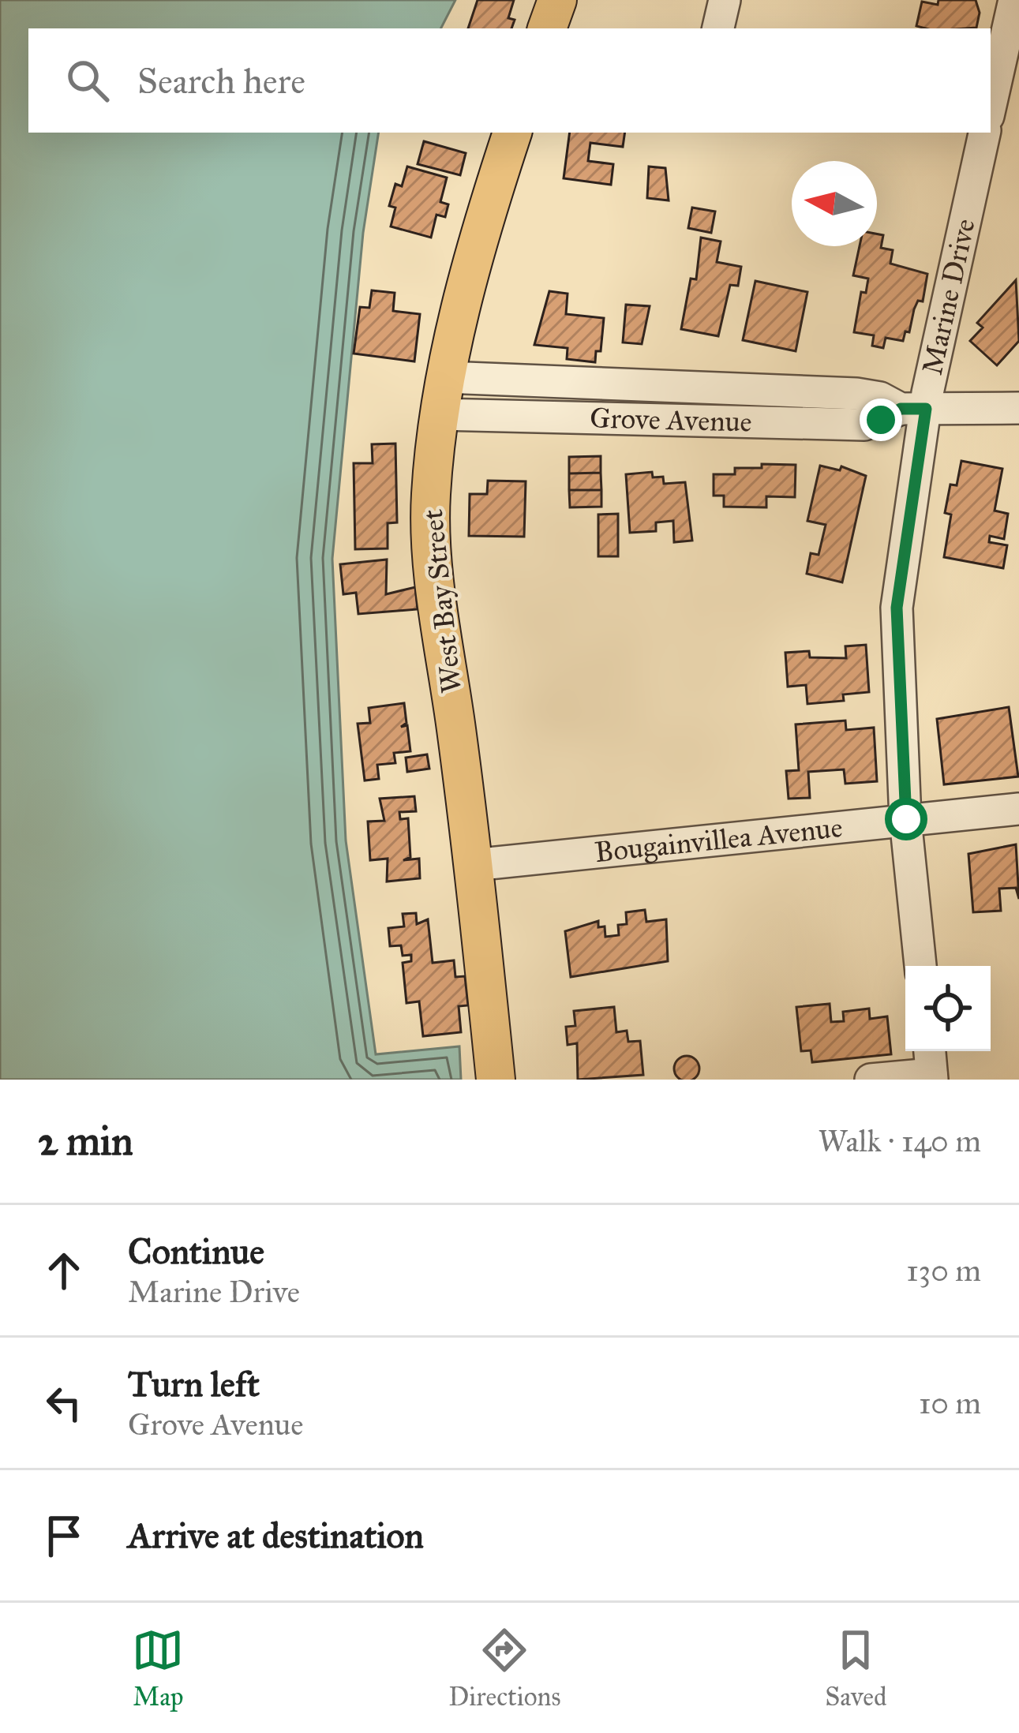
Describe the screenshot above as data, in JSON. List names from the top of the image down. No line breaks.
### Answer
{"streets":{"main road":["West Bay Street"],"street":["Marine Drive","Grove Avenue","Bougainvillea Avenue"]},"crossings":[["Marine Drive","Grove Avenue"],["Marine Drive","Bougainvillea Avenue"],["Grove Avenue","West Bay Street"],["West Bay Street","Bougainvillea Avenue"]],"north":"left","page":{"search":"Search here","heading":["2 min","Walk · 140 m"],"list":[["Continue","Marine Drive","130 m"],["Turn left","Grove Avenue","10 m"],"Arrive at destination"],"nav":["Map","Directions","Saved"]}}
